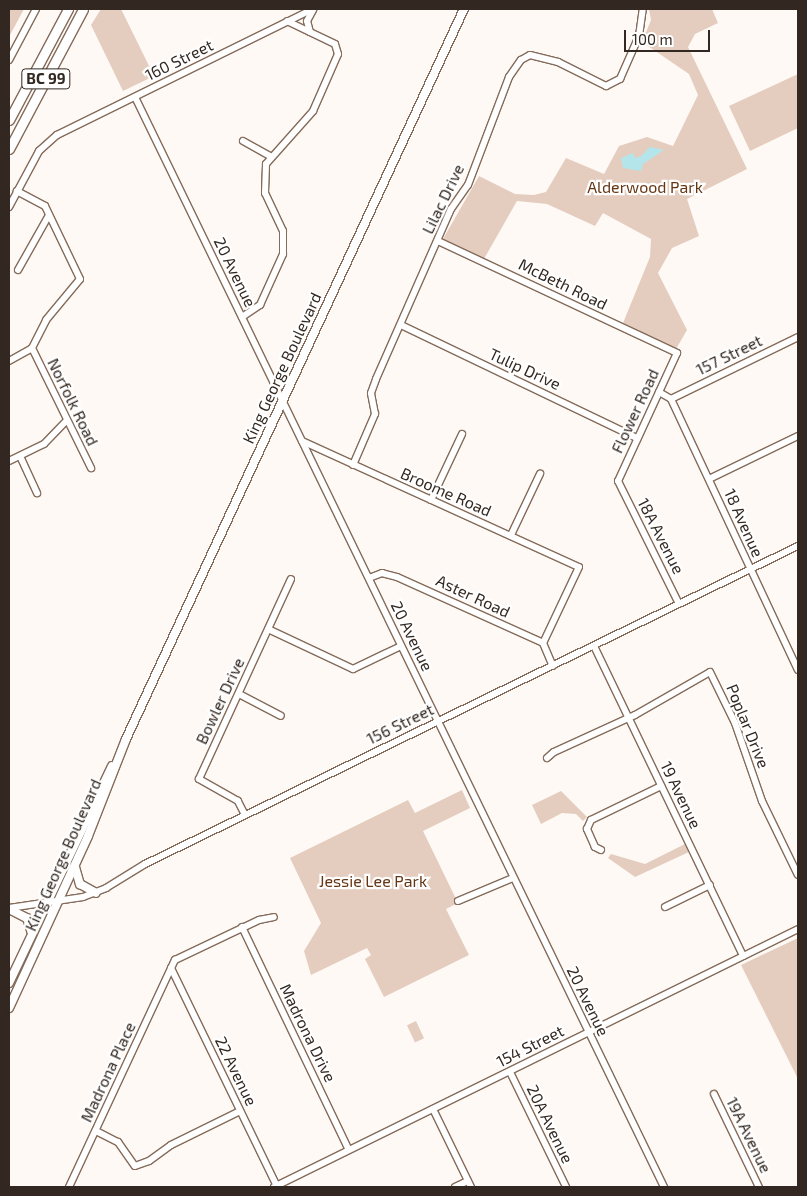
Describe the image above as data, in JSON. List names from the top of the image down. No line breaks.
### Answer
{"streets":{"highway":["BC 99"],"main road":["King George Boulevard"],"street":["160 Street","Lilac Drive","20 Avenue","McBeth Road","157 Street","Tulip Drive","Norfolk Road","Flower Road","Broome Road","18 Avenue","18A Avenue","Aster Road","Bowler Drive","156 Street","Poplar Drive","19 Avenue","Madrona Drive","154 Street","22 Avenue","Madrona Place","20A Avenue","19A Avenue"]},"crossings":[["160 Street","20 Avenue"],["Lilac Drive","McBeth Road"],["Lilac Drive","Tulip Drive"],["Lilac Drive","Broome Road"],["20 Avenue","King George Boulevard"],["20 Avenue","Broome Road"],["20 Avenue","Aster Road"],["20 Avenue","156 Street"],["20 Avenue","154 Street"],["McBeth Road","Flower Road"],["157 Street","18 Avenue"],["King George Boulevard","156 Street"],["Tulip Drive","Flower Road"],["Flower Road","18A Avenue"],["Broome Road","Aster Road"],["18 Avenue","156 Street"],["18A Avenue","156 Street"],["Bowler Drive","156 Street"],["156 Street","19 Avenue"],["Poplar Drive","19 Avenue"],["19 Avenue","154 Street"],["Madrona Drive","154 Street"],["154 Street","22 Avenue"],["154 Street","20A Avenue"],["22 Avenue","Madrona Place"]],"parks":["Alderwood Park","Jessie Lee Park"],"scale_bar":"100 m"}
